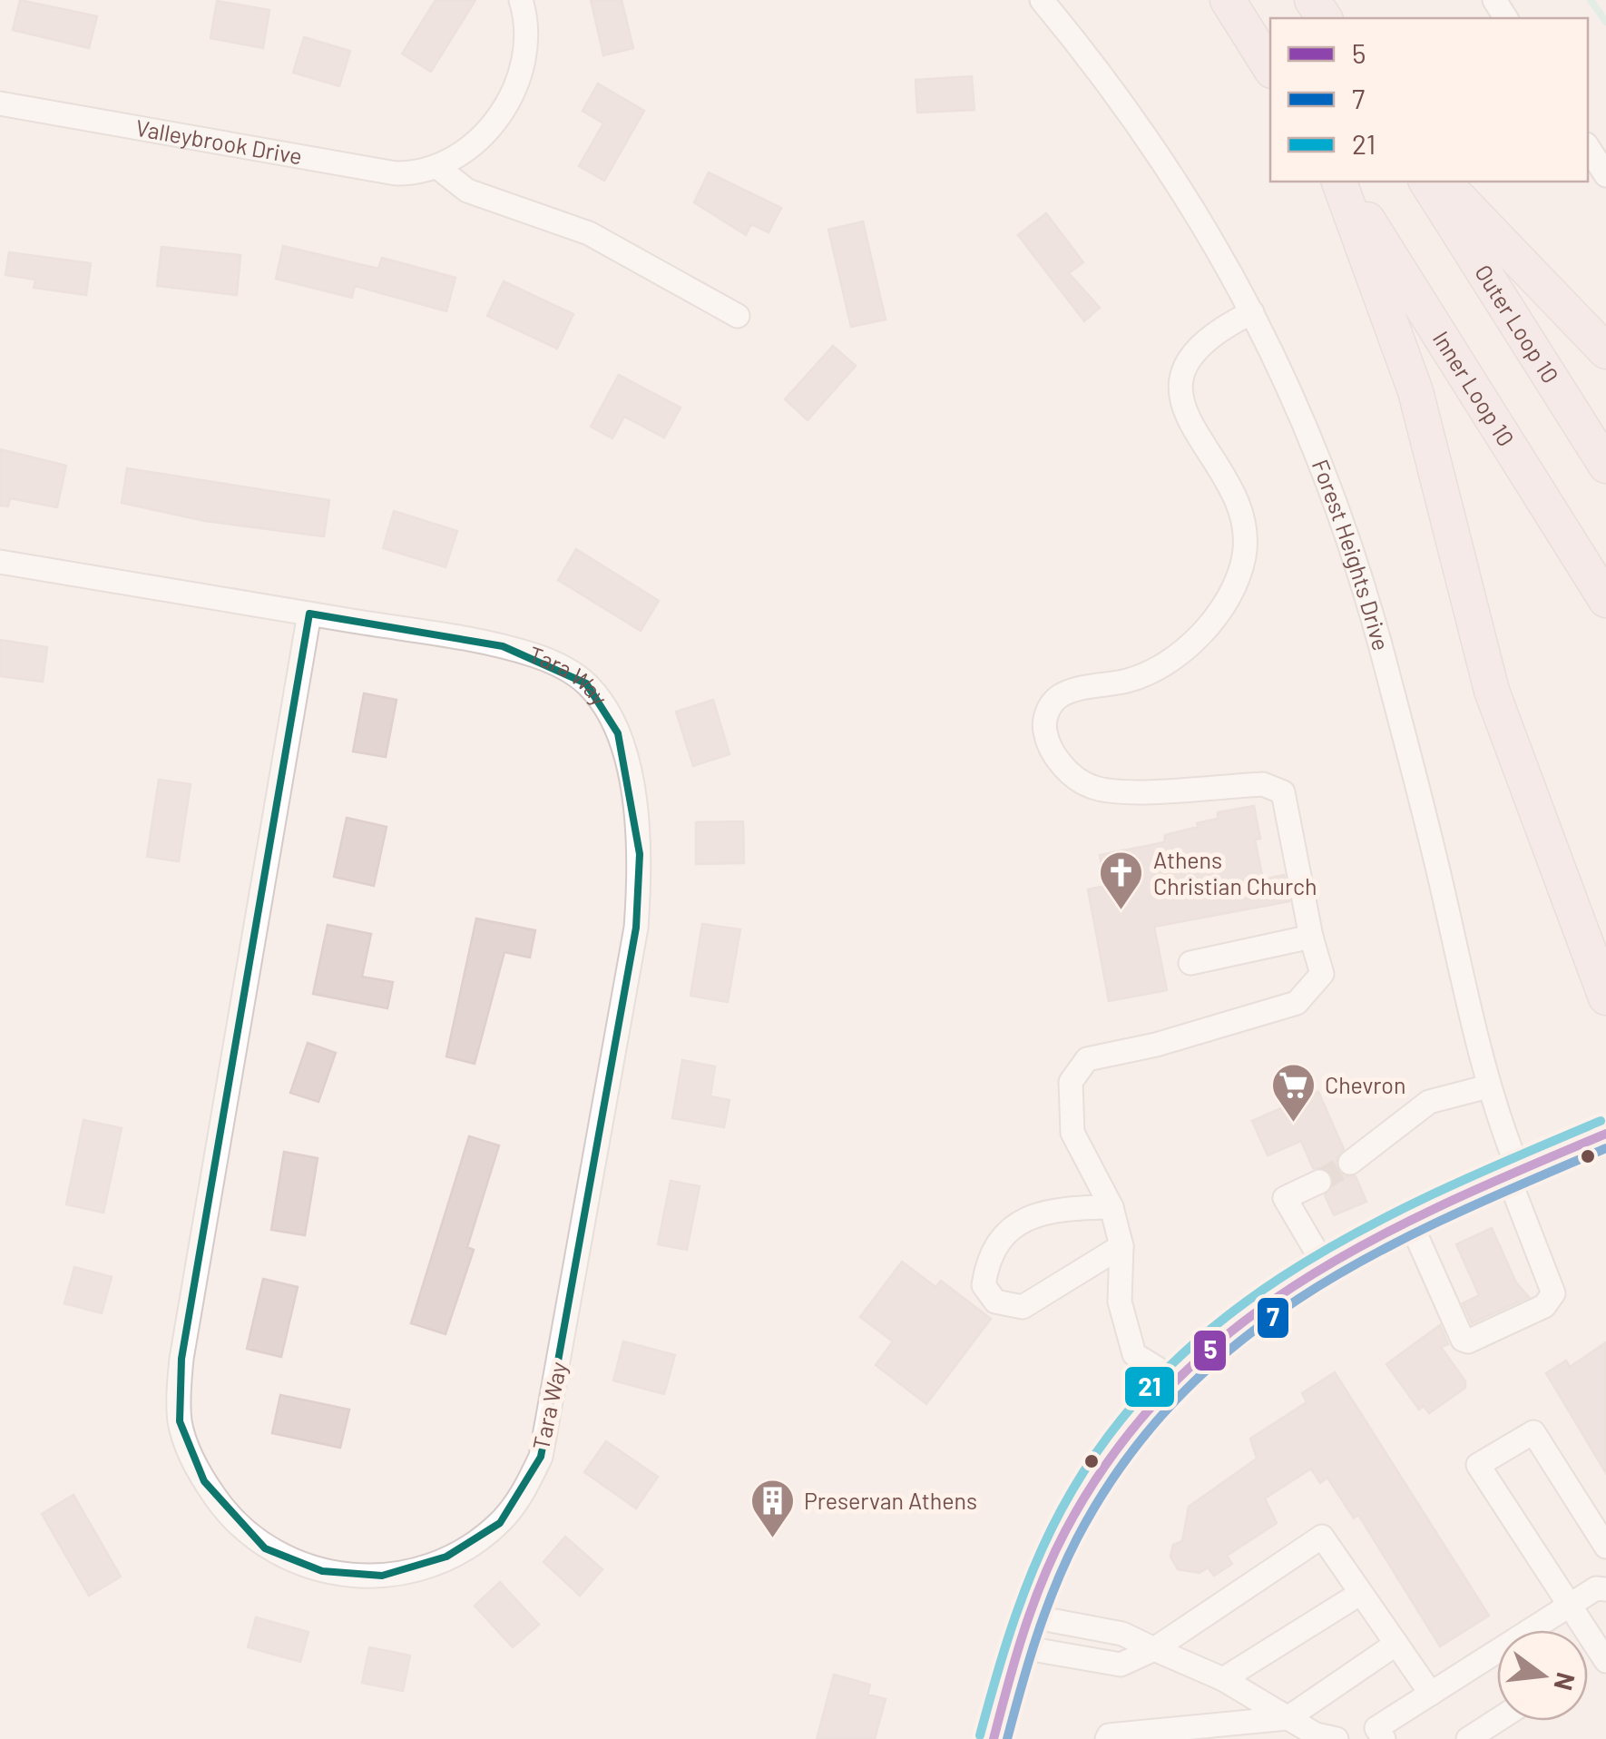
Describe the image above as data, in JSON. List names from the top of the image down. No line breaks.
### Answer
{"streets":{"highway":["Outer Loop 10","Inner Loop 10"],"street":["Valleybrook Drive","Forest Heights Drive","Tara Way"]},"places":{"church":["Athens Christian Church"],"supermarket":["Chevron"],"building":["Preservan Athens"]},"lines":["transit line 21","transit line 5","transit line 7"],"legend":["5","7","21"],"north":"right"}
